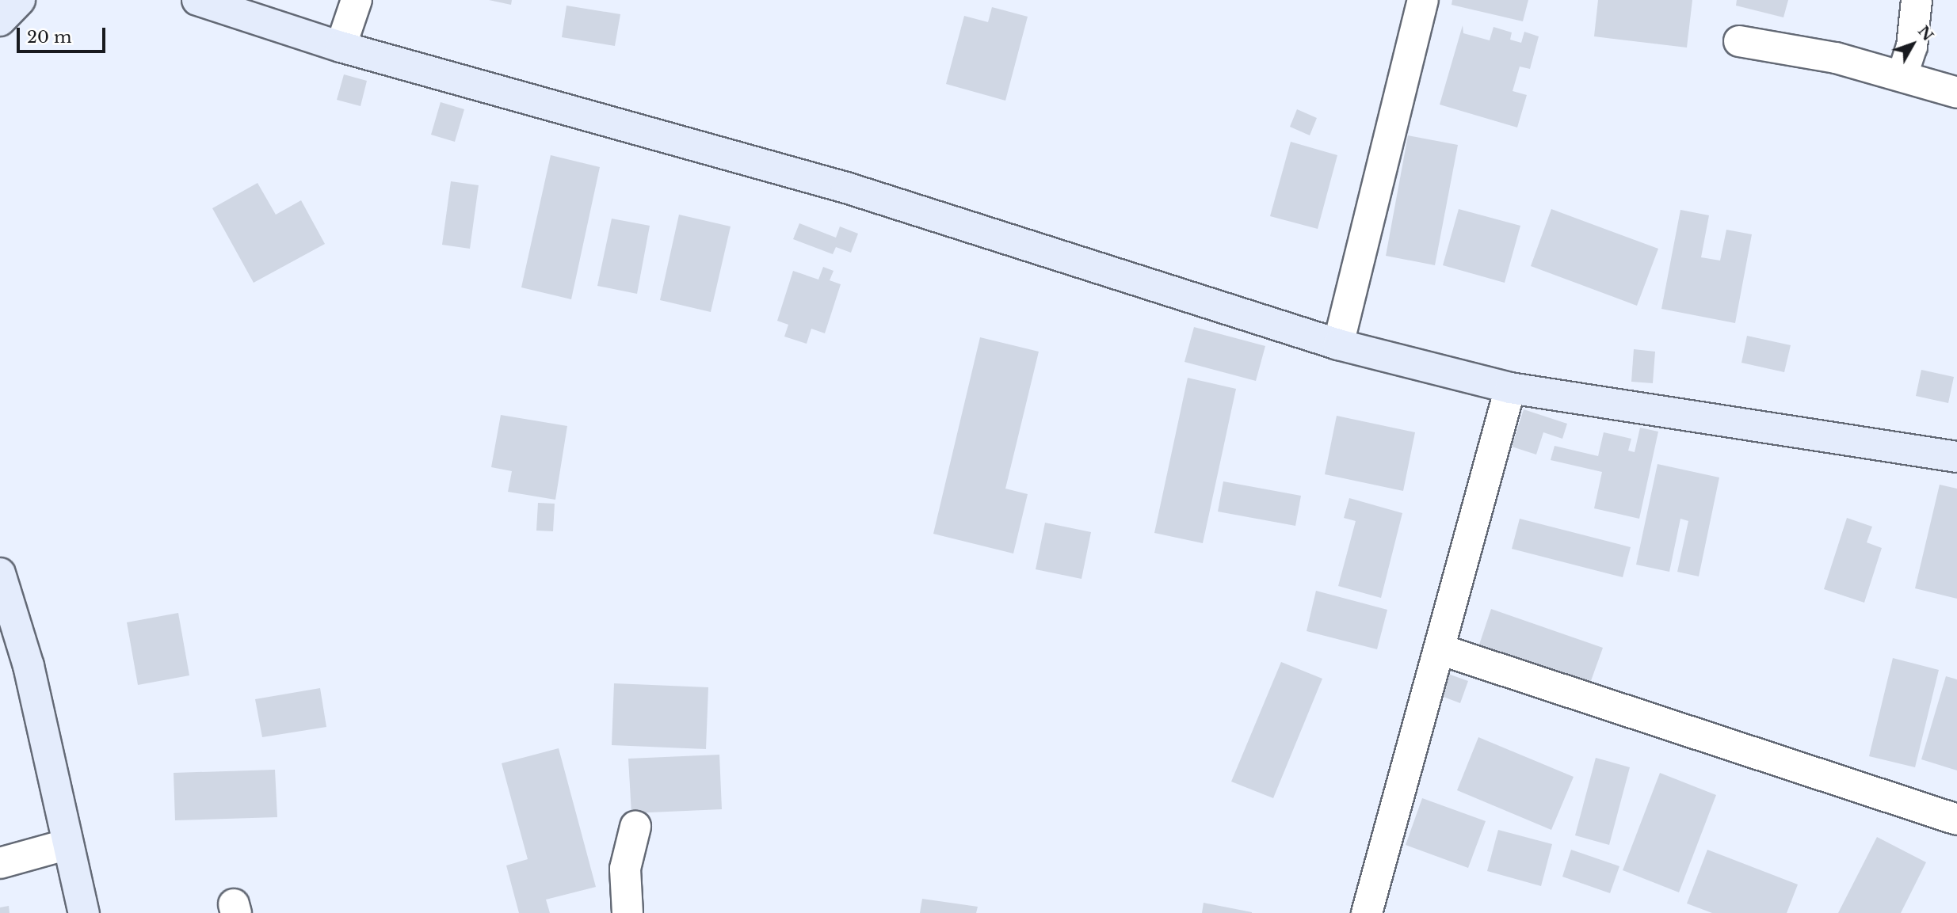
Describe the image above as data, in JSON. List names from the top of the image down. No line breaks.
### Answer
{"scale_bar":"20 m","north":"top right"}
